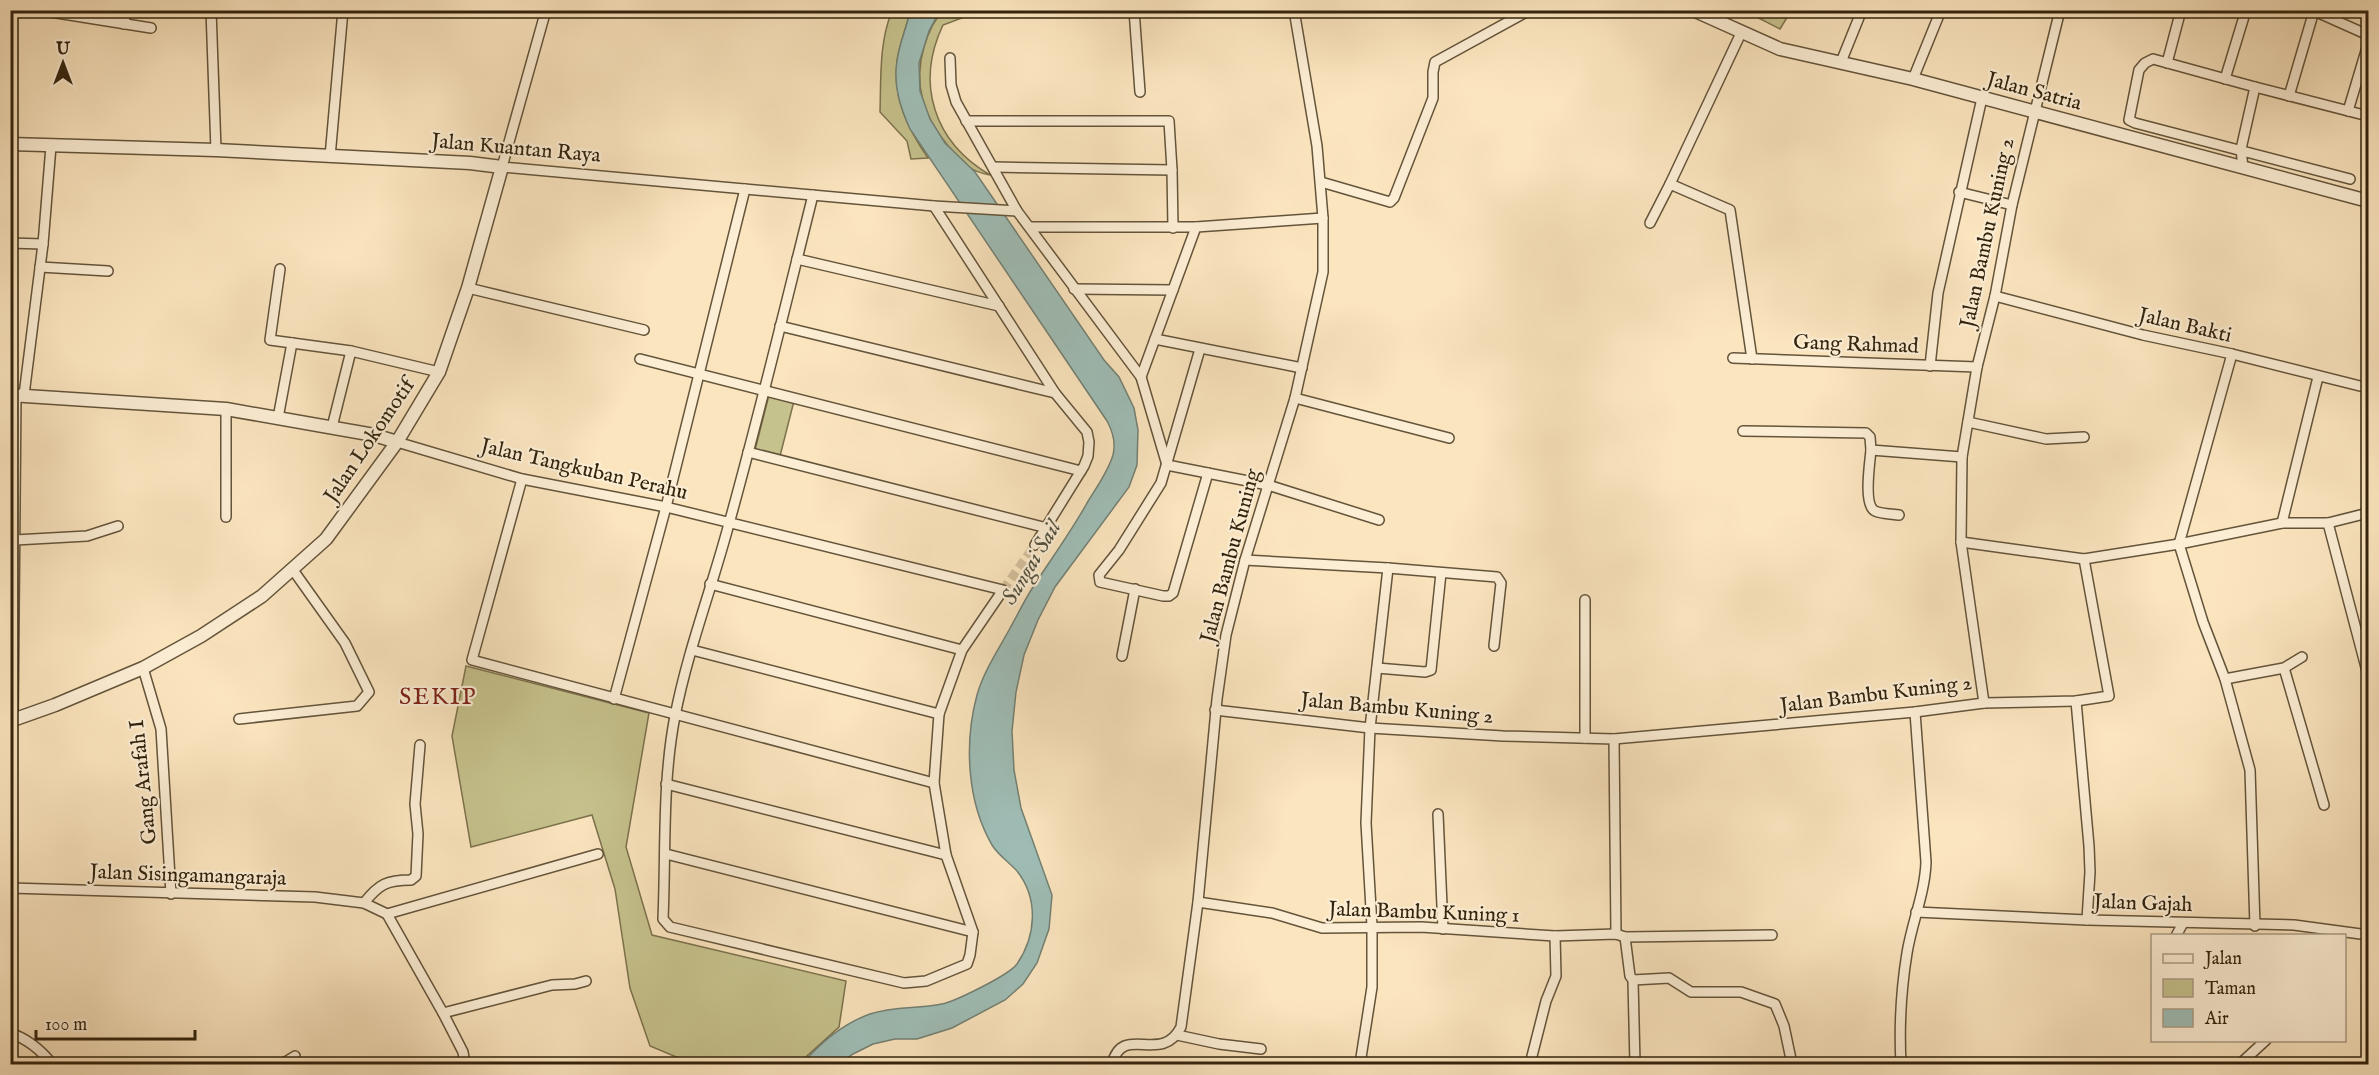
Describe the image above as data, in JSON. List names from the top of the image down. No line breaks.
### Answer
{"streets":{"street":["Jalan Satria","Jalan Kuantan Raya","Jalan Bambu Kuning 2","Jalan Bakti","Gang Rahmad","Jalan Lokomotif","Jalan Tangkuban Perahu","Jalan Bambu Kuning","Gang Arafah I","Jalan Sisingamangaraja","Jalan Gajah","Jalan Bambu Kuning 1"]},"crossings":[["Jalan Satria","Jalan Bambu Kuning 2"],["Jalan Kuantan Raya","Jalan Lokomotif"],["Jalan Bambu Kuning 2","Jalan Bakti"],["Jalan Bambu Kuning 2","Gang Rahmad"],["Jalan Bambu Kuning 2","Jalan Bambu Kuning"],["Jalan Lokomotif","Jalan Tangkuban Perahu"],["Jalan Lokomotif","Gang Arafah I"],["Jalan Bambu Kuning","Jalan Bambu Kuning 1"],["Gang Arafah I","Jalan Sisingamangaraja"]],"districts":["SEKIP"],"water":["Sungai Sail"],"legend":["Jalan","Taman","Air"],"scale_bar":"100 m","north":"top"}
